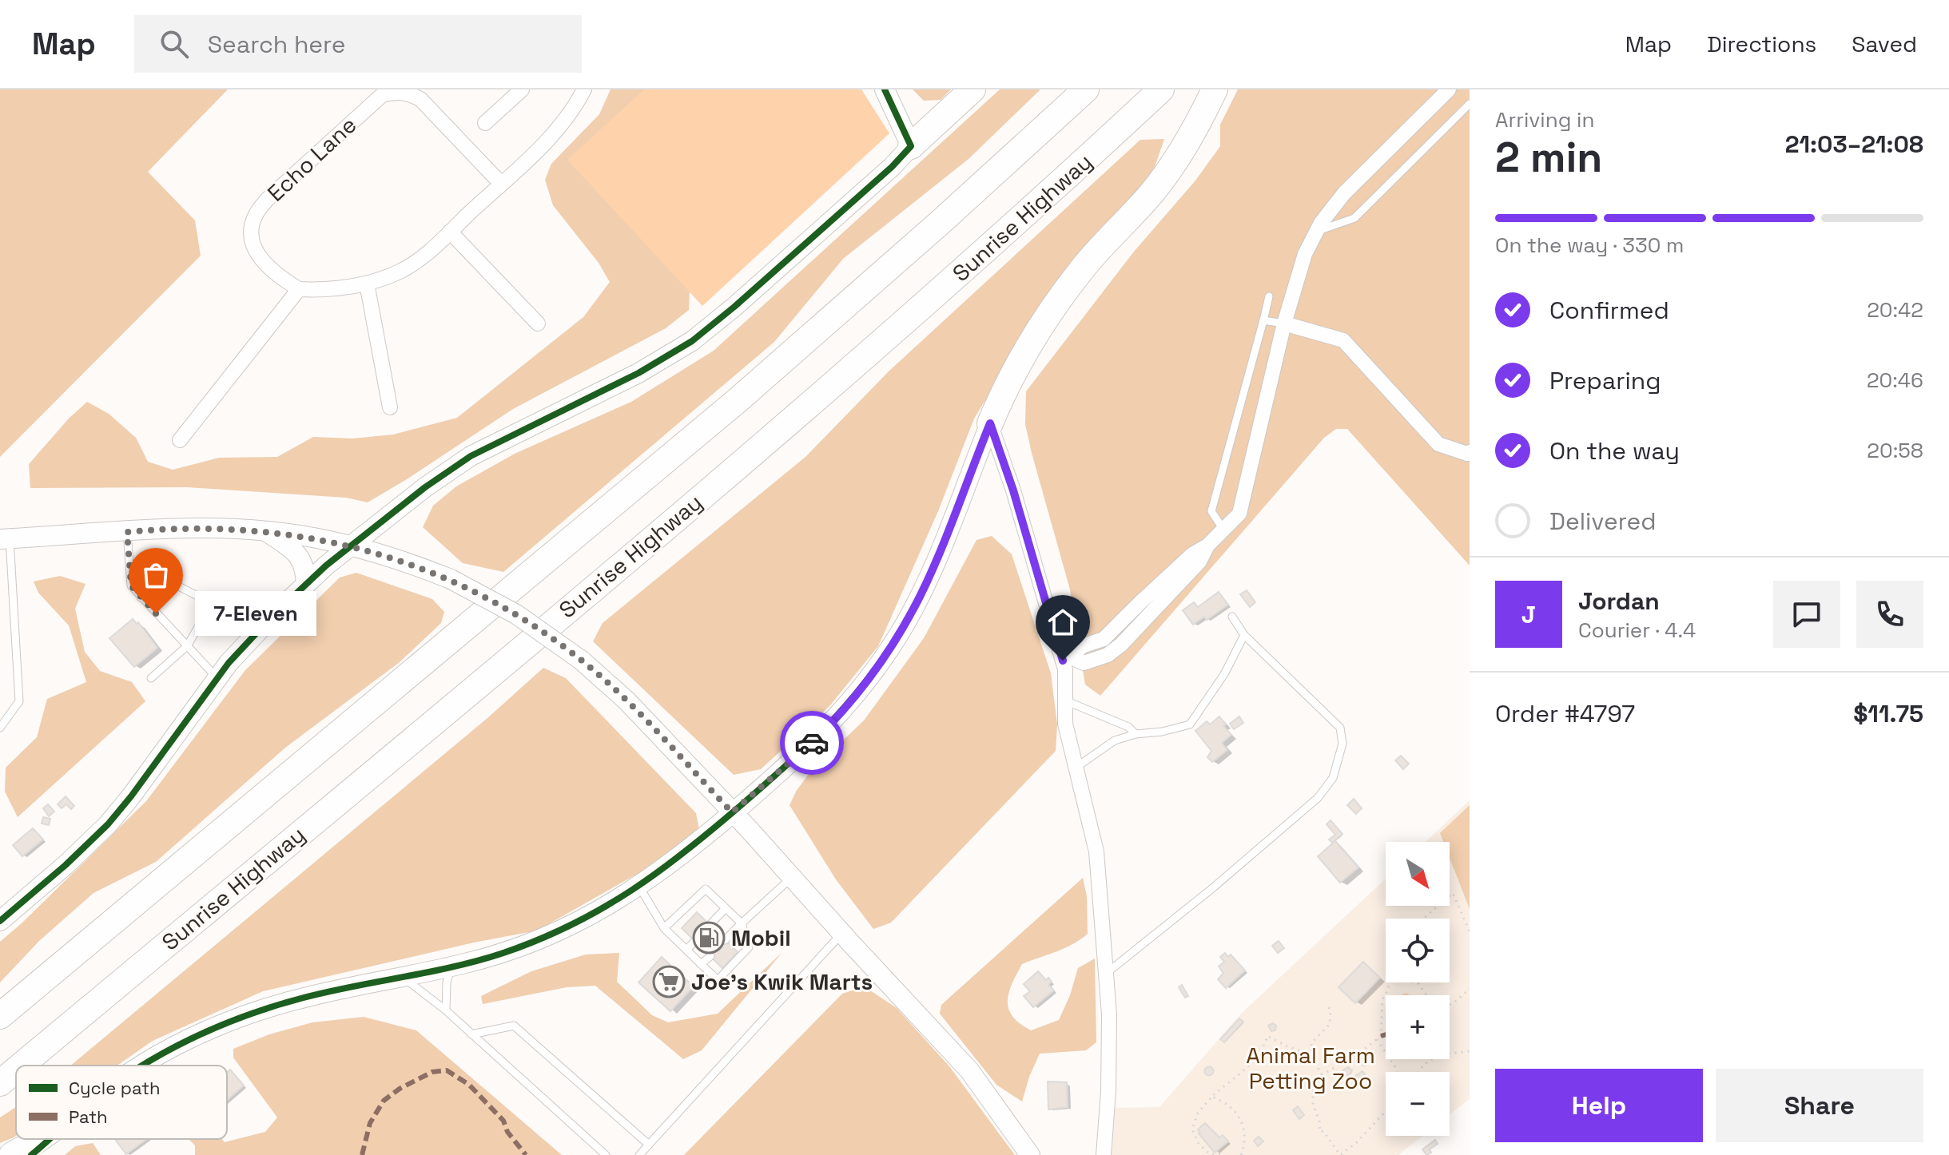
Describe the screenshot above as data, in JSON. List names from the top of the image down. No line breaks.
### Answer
{"streets":{"highway":["Sunrise Highway"],"street":["Echo Lane"]},"parks":["Animal Farm Petting Zoo"],"places":{"other":["7-Eleven"],"fuel station":["Mobil"],"supermarket":["Joe's Kwik Marts"]},"legend":["Cycle path","Path"],"north":"bottom right","page":{"header":"Map","search":"Search here","nav":["Map","Directions","Saved"],"heading":["2 min","Arriving in","21:03–21:08"],"panel":["Jordan","Courier · 4.4","Order #4797","$11.75"],"bar":"On the way · 330 m","list":[["Confirmed","20:42"],["Preparing","20:46"],["On the way","20:58"],"Delivered"],"round":"J","bubble":"7-Eleven","map_buttons":["+","−"],"buttons":["Help","Share"]}}
